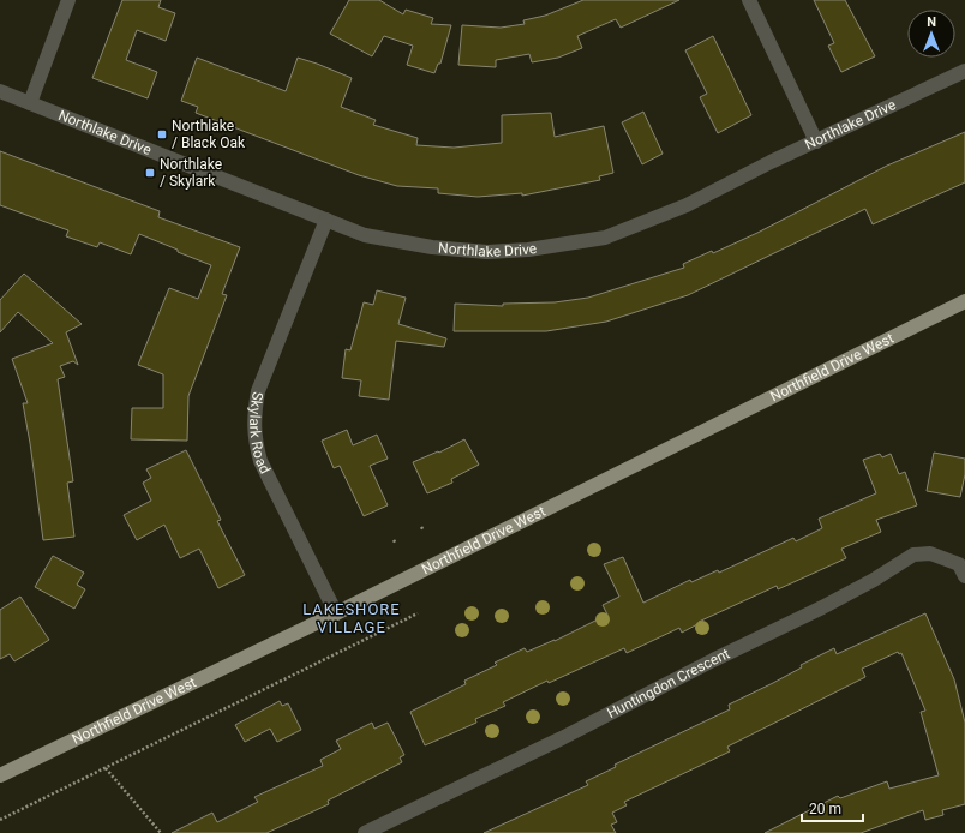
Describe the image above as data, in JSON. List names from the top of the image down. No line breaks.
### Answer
{"streets":{"main road":["Northfield Drive West"],"street":["Northlake Drive","Skylark Road","Huntingdon Crescent"]},"crossings":[["Northlake Drive","Skylark Road"],["Northfield Drive West","Skylark Road"]],"districts":["LAKESHORE VILLAGE"],"places":{"transit":["Northlake / Black Oak","Northlake / Skylark"]},"scale_bar":"20 m","north":"top"}
